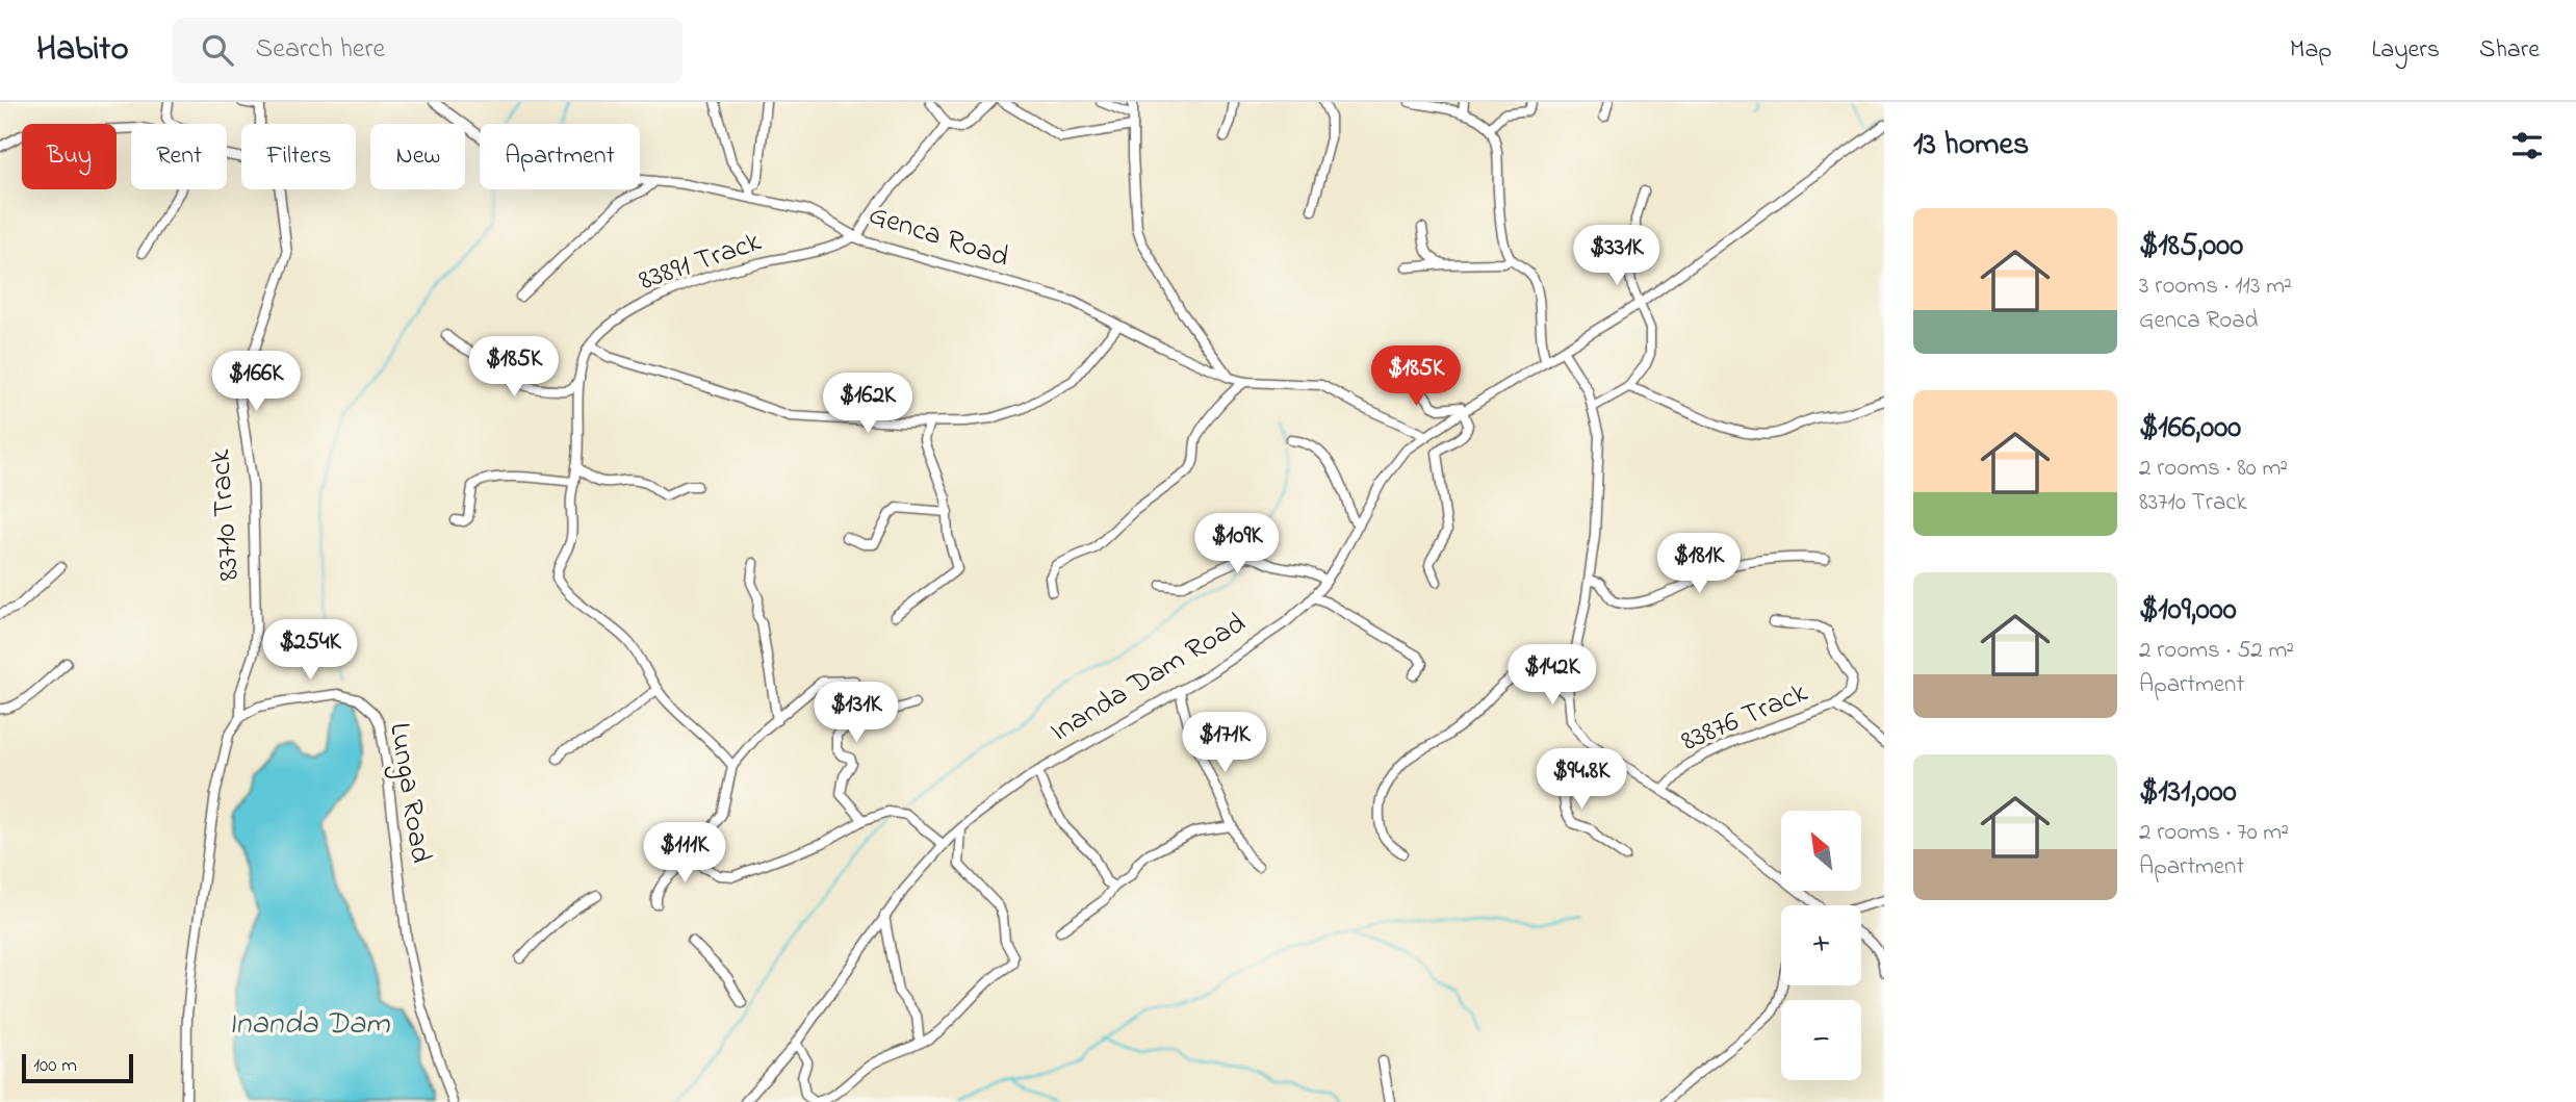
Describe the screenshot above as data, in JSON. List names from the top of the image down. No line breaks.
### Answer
{"streets":{"street":["Genca Road","83891 Track","83710 Track","Inanda Dam Road","83876 Track","Lunga Road"]},"crossings":[["Genca Road","83891 Track"],["Genca Road","Inanda Dam Road"],["83710 Track","Lunga Road"]],"water":["Inanda Dam"],"scale_bar":"100 m","north":"top left","page":{"header":"Habito","search":"Search here","nav":["Map","Layers","Share"],"heading":"13 homes","chip":["Buy","Rent","Filters","New","Apartment"],"list":[{"name":"$185,000","note":"3 rooms · 113 m² · Genca Road"},{"name":"$166,000","note":"2 rooms · 80 m² · 83710 Track"},{"name":"$109,000","note":"2 rooms · 52 m² · Apartment"},{"name":"$131,000","note":"2 rooms · 70 m² · Apartment"}],"price":["$331K","$185K","$185K","$166K","$162K","$109K","$181K","$254K","$142K","$131K","$171K","$94.8K","$111K"],"map_buttons":["+","−"],"scale":"100 m"}}
